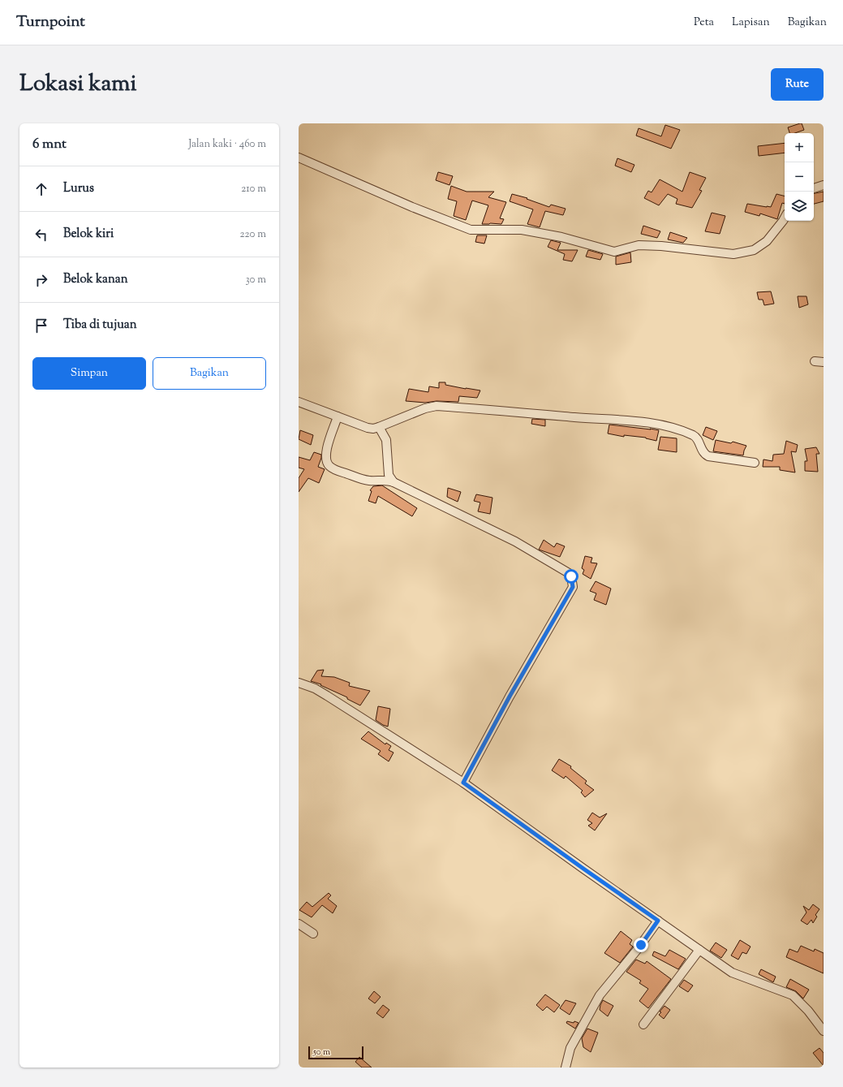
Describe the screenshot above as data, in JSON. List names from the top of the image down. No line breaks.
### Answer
{"scale_bar":"50 m","page":{"header":"Turnpoint","nav":["Peta","Lapisan","Bagikan"],"title":"Lokasi kami","buttons":["Rute",["Simpan","Bagikan"]],"heading":["6 mnt","Jalan kaki · 460 m"],"map_buttons":["+","−"],"list":[["Lurus","210 m"],["Belok kiri","220 m"],["Belok kanan","30 m"],"Tiba di tujuan"],"scale":"50 m"}}
